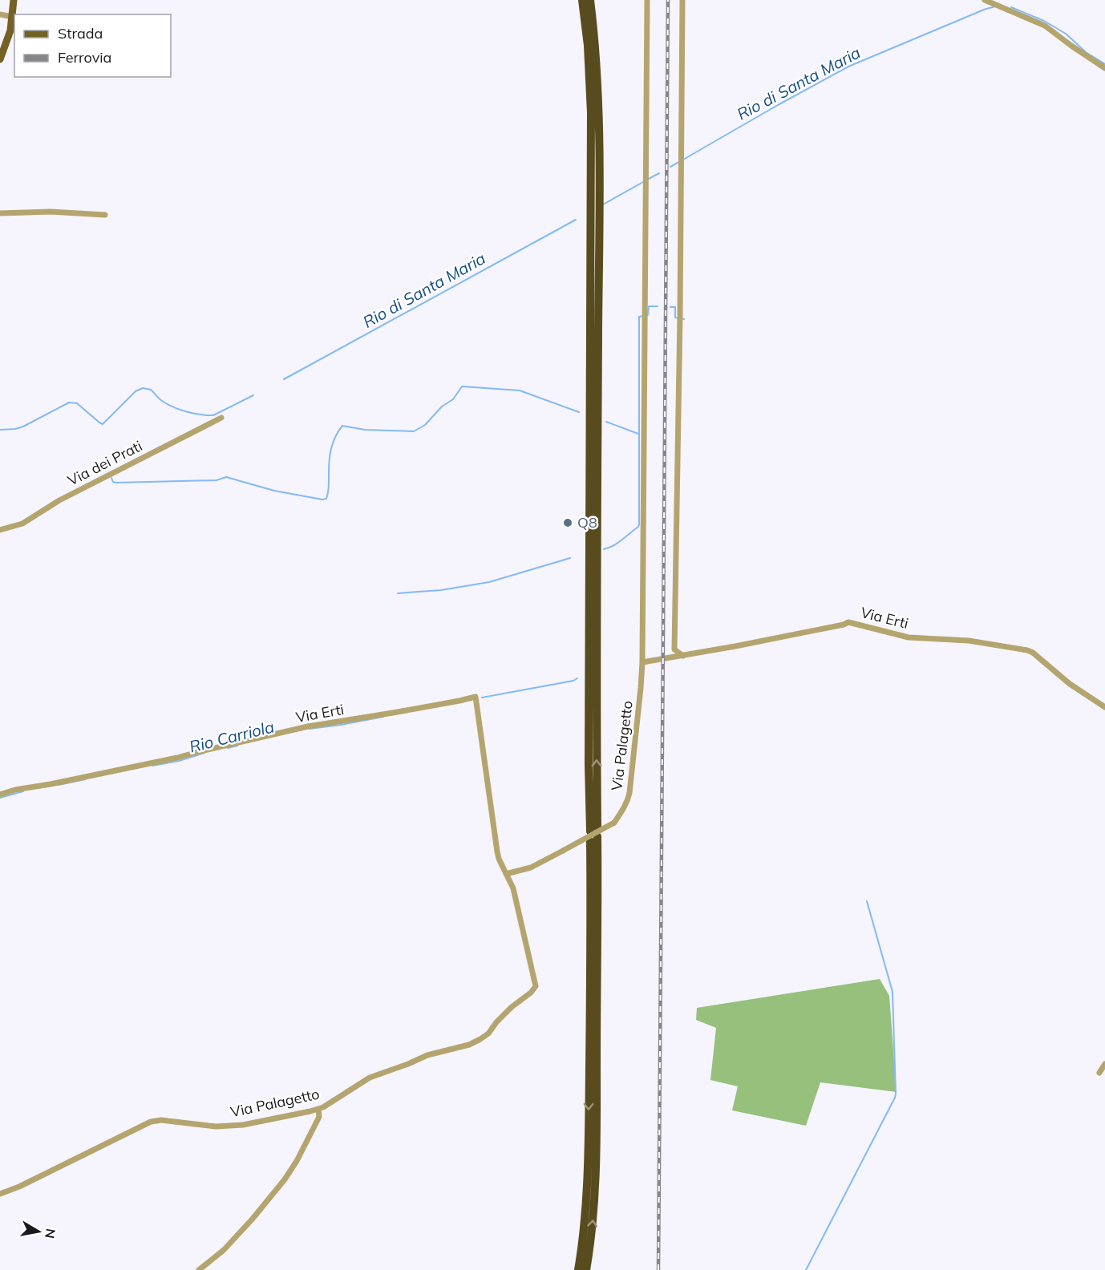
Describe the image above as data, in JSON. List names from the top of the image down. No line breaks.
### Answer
{"streets":{"street":["Via dei Prati","Via Erti","Via Palagetto"]},"crossings":[["Via Erti","Via Palagetto"]],"water":["Rio di Santa Maria","Rio Carriola"],"places":["Q8"],"legend":["Strada","Ferrovia"],"north":"right"}
